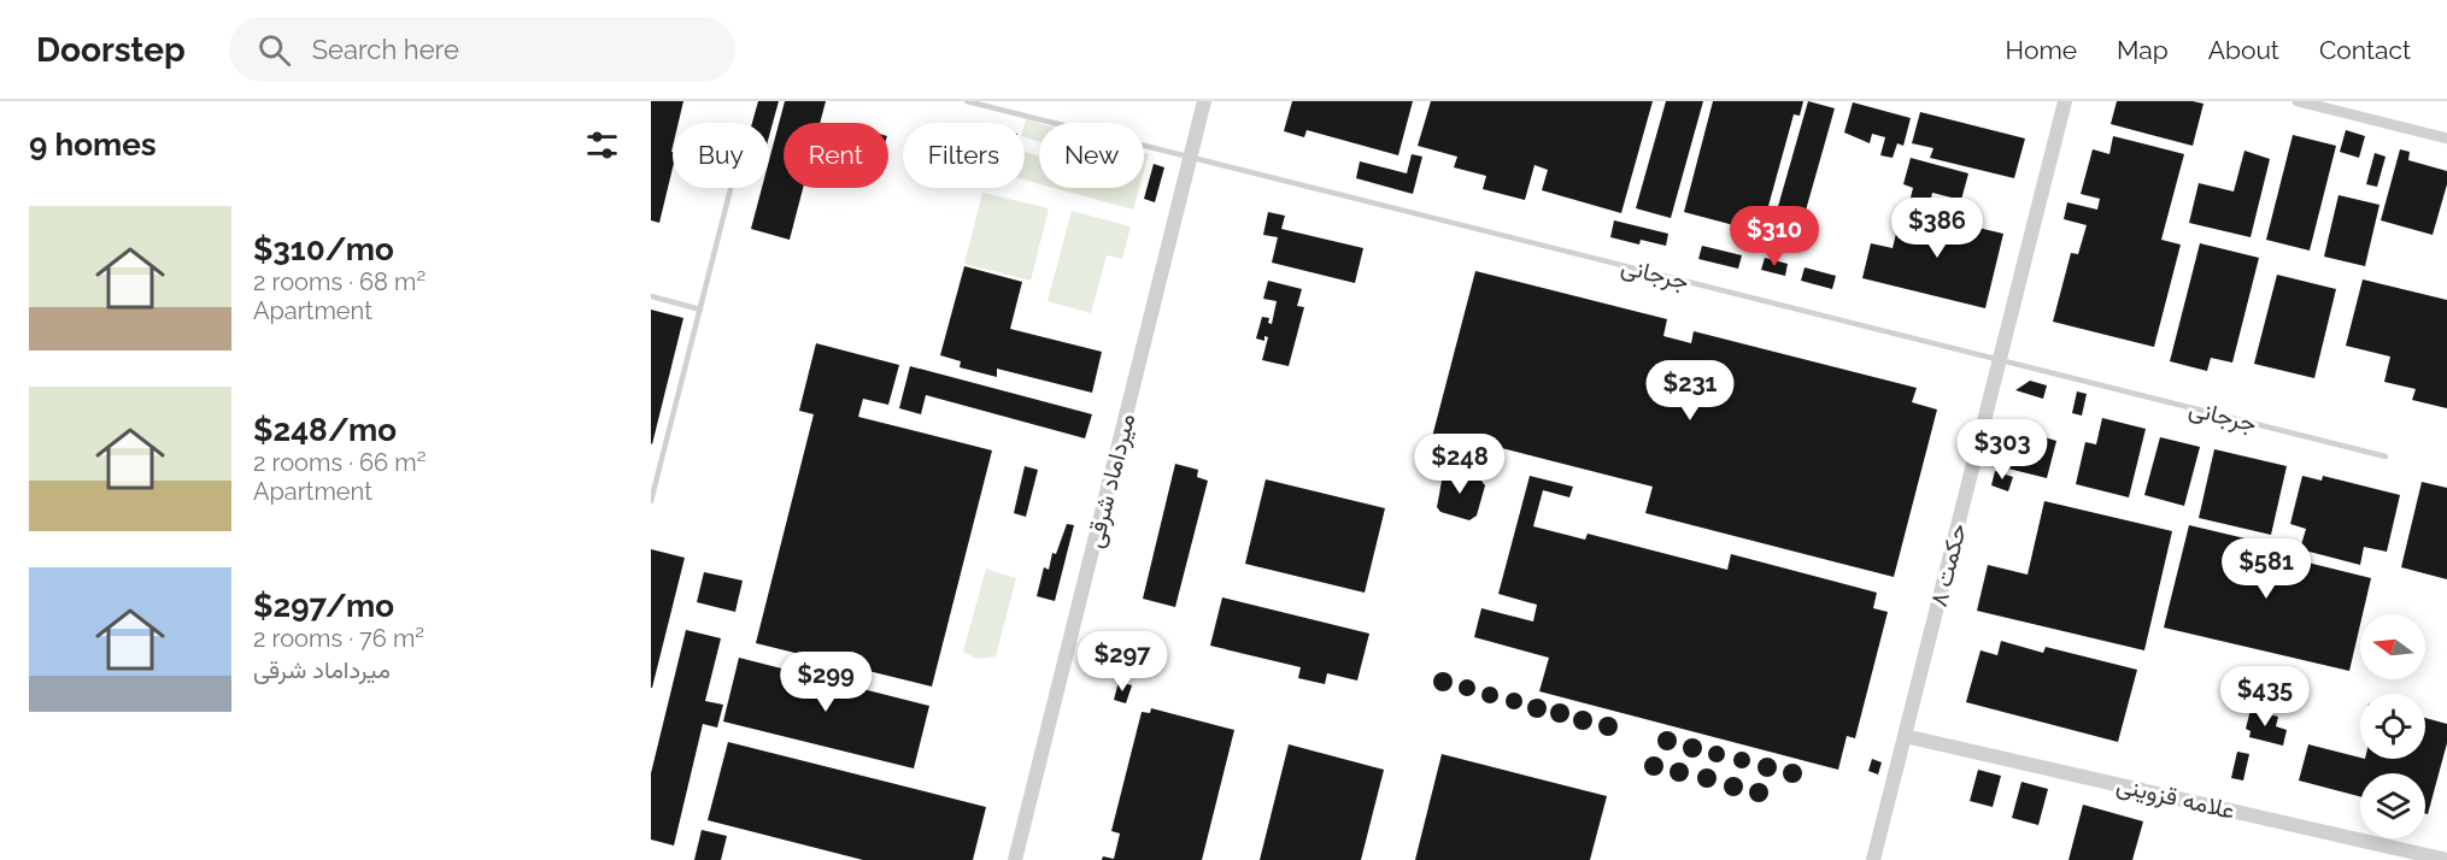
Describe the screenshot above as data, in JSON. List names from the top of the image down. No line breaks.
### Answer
{"streets":{"street":["میرداماد شرقی","حکمت ۸","علامه قزوینی"],"lane":["جرجانی"]},"crossings":[["جرجانی","میرداماد شرقی"],["جرجانی","حکمت ۸"],["حکمت ۸","علامه قزوینی"]],"north":"left","page":{"header":"Doorstep","search":"Search here","nav":["Home","Map","About","Contact"],"heading":"9 homes","chip":["Buy","Rent","Filters","New"],"list":[{"name":"$310/mo","note":"2 rooms · 68 m² · Apartment"},{"name":"$248/mo","note":"2 rooms · 66 m² · Apartment"},{"name":"$297/mo","note":"2 rooms · 76 m² · میرداماد شرقی"}],"price":["$386","$310","$231","$303","$248","$581","$297","$299","$435"]}}
